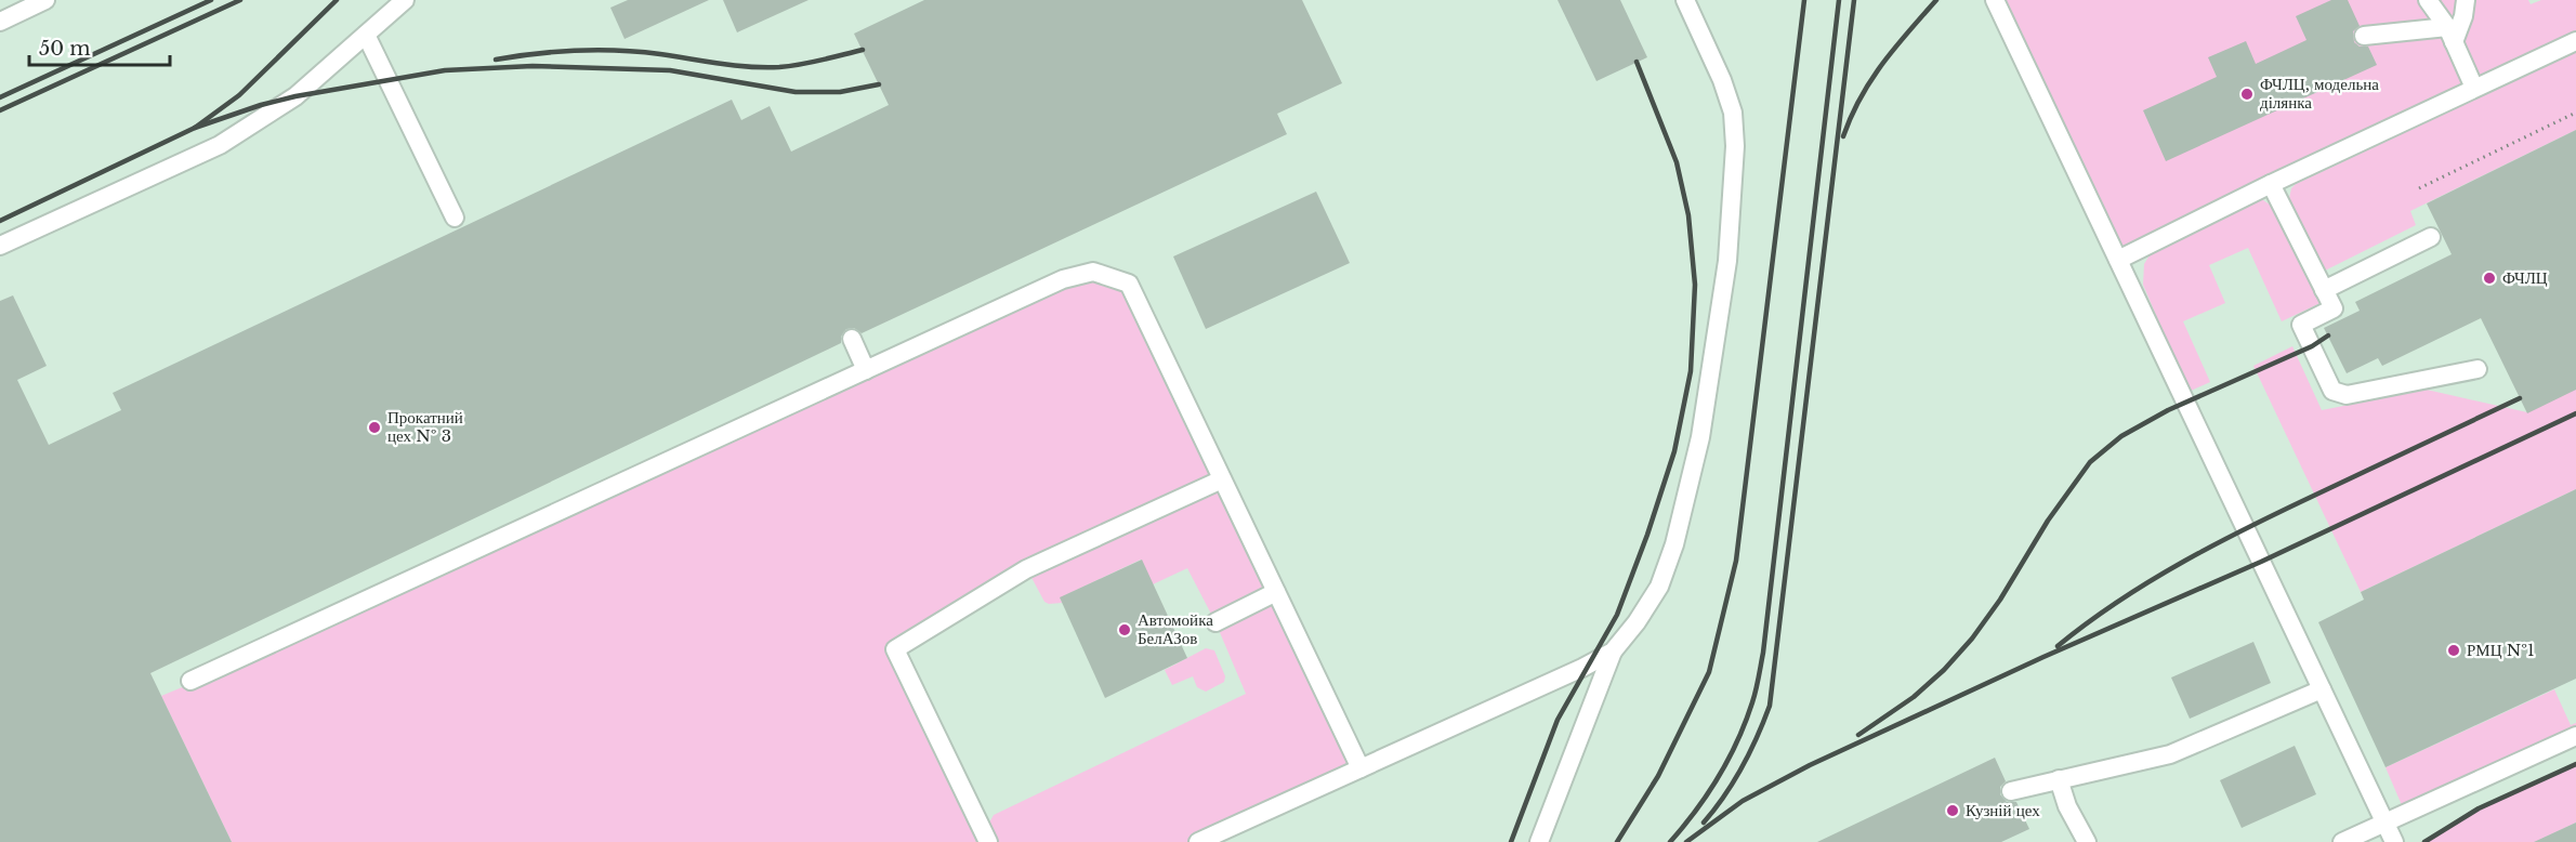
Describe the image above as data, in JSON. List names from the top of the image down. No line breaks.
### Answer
{"places":["ФЧЛЦ, модельна ділянка","ФЧЛЦ","Прокатний цех № 3","Автомойка БелАЗов","РМЦ №1","Кузній цех"],"scale_bar":"50 m"}
